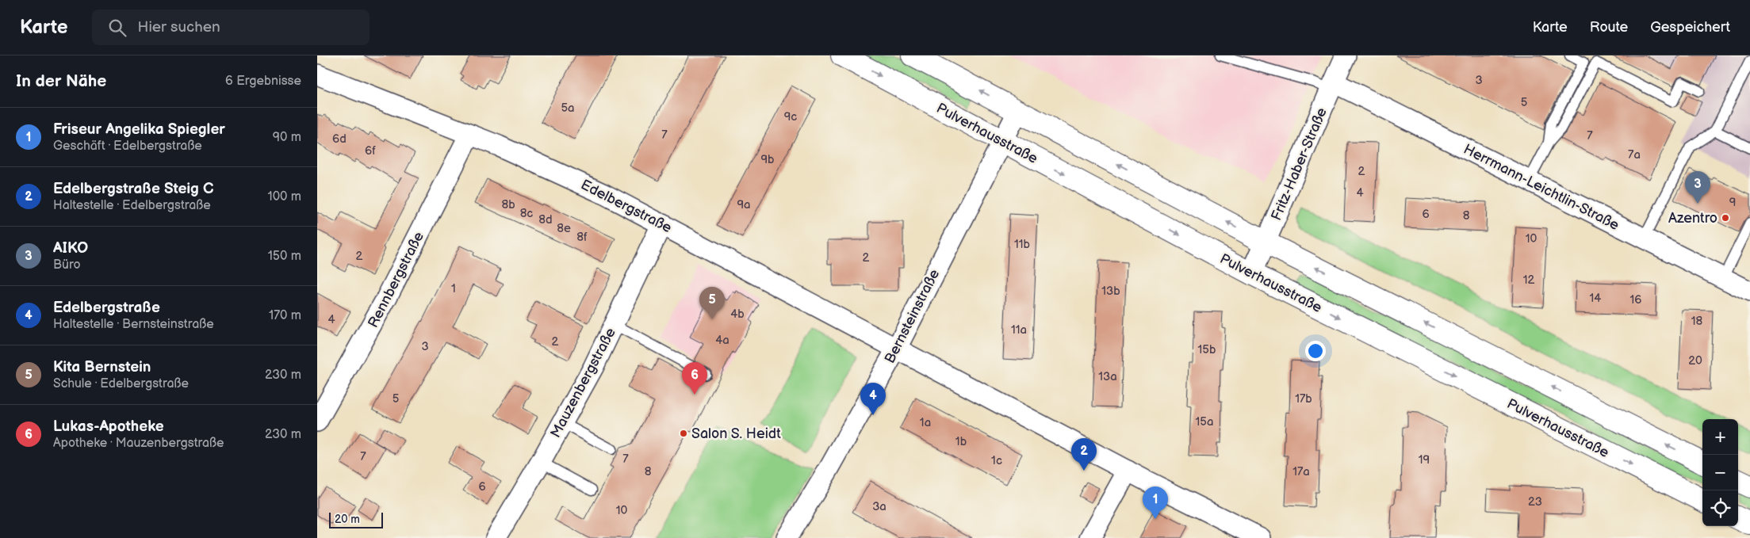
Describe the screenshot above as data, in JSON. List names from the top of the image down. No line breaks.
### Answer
{"streets":{"main road":["Pulverhausstraße"],"street":["Fritz-Haber-Straße","Herrmann-Leichtlin-Straße","Edelbergstraße","Rennbergstraße","Bernsteinstraße","Mauzenbergstraße"]},"crossings":[["Pulverhausstraße","Fritz-Haber-Straße"],["Pulverhausstraße","Bernsteinstraße"],["Fritz-Haber-Straße","Herrmann-Leichtlin-Straße"],["Edelbergstraße","Rennbergstraße"],["Edelbergstraße","Bernsteinstraße"],["Edelbergstraße","Mauzenbergstraße"]],"places":["Azentro","Salon S. Heidt"],"house_numbers":["3","5","5a","9c","7","7","6d","6f","7a","9b","2","4","9","8b","9a","8c","6","8","8d","8e","8f","10","11b","2","2","12","1","13b","14","16","4b","4","18","11a","4a","2","3","15b","20","13a","5","17b","15a","1a","1b","7","7","19","1c","8","17a","6","23","3a","10"],"scale_bar":"20 m","page":{"header":"Karte","search":"Hier suchen","nav":["Karte","Route","Gespeichert"],"heading":["In der Nähe","6 Ergebnisse"],"list":[{"mark":"1","name":"Friseur Angelika Spiegler","note":"Geschäft · Edelbergstraße","value":"90 m"},{"mark":"2","name":"Edelbergstraße Steig C","note":"Haltestelle · Edelbergstraße","value":"100 m"},{"mark":"3","name":"AIKO","note":"Büro","value":"150 m"},{"mark":"4","name":"Edelbergstraße","note":"Haltestelle · Bernsteinstraße","value":"170 m"},{"mark":"5","name":"Kita Bernstein","note":"Schule · Edelbergstraße","value":"230 m"},{"mark":"6","name":"Lukas-Apotheke","note":"Apotheke · Mauzenbergstraße","value":"230 m"}],"pins":["3","5","6","4","2","1"],"map_buttons":["+","−"],"scale":"20 m"}}
